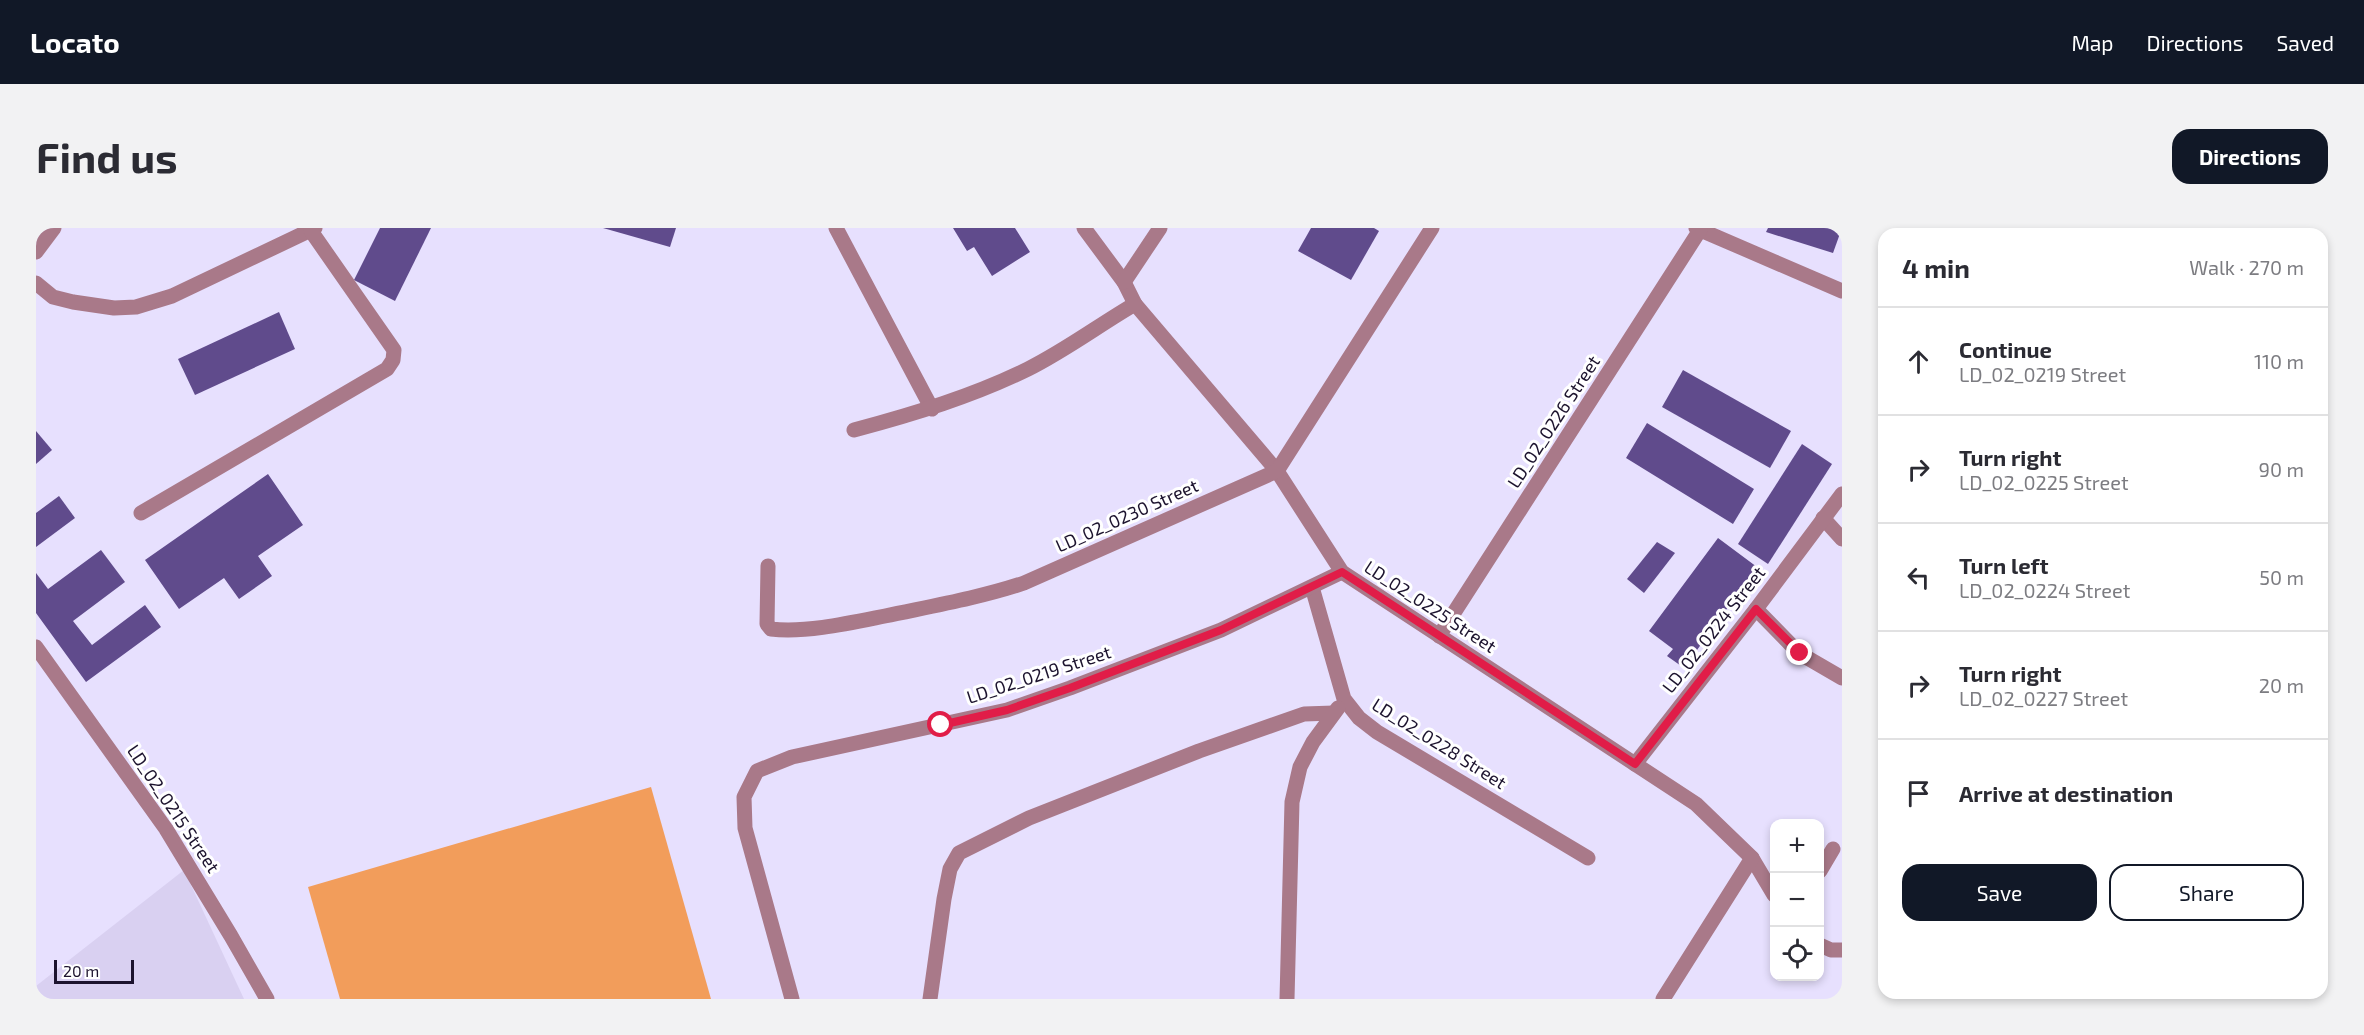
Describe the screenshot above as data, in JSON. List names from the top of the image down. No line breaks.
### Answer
{"streets":{"street":["LD_02_0226 Street","LD_02_0230 Street","LD_02_0225 Street","LD_02_0224 Street","LD_02_0219 Street","LD_02_0228 Street","LD_02_0215 Street"]},"crossings":[["LD_02_0226 Street","LD_02_0225 Street"],["LD_02_0230 Street","LD_02_0225 Street"],["LD_02_0225 Street","LD_02_0224 Street"],["LD_02_0225 Street","LD_02_0219 Street"],["LD_02_0219 Street","LD_02_0228 Street"]],"scale_bar":"20 m","page":{"header":"Locato","nav":["Map","Directions","Saved"],"buttons":["Directions",["Save","Share"]],"title":"Find us","heading":["4 min","Walk · 270 m"],"list":[["Continue","LD_02_0219 Street","110 m"],["Turn right","LD_02_0225 Street","90 m"],["Turn left","LD_02_0224 Street","50 m"],["Turn right","LD_02_0227 Street","20 m"],"Arrive at destination"],"map_buttons":["+","−"],"scale":"20 m"}}
